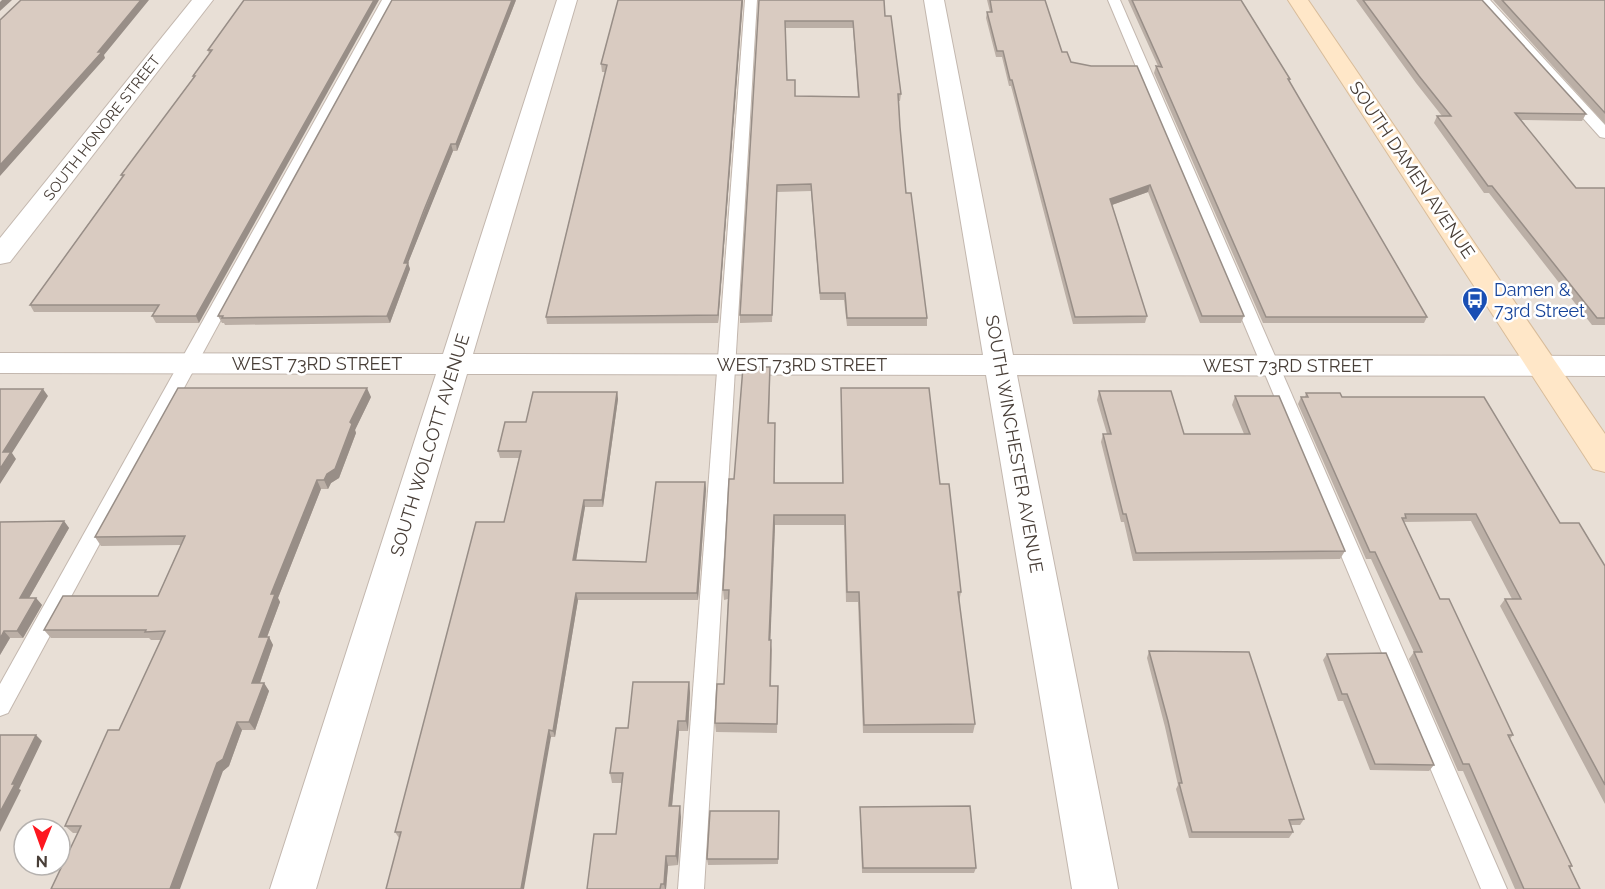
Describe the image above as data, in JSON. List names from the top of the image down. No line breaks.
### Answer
{"streets":{"street":["SOUTH HONORE STREET","SOUTH DAMEN AVENUE","WEST 73RD STREET","SOUTH WINCHESTER AVENUE","SOUTH WOLCOTT AVENUE"]},"crossings":[["SOUTH DAMEN AVENUE","WEST 73RD STREET"],["WEST 73RD STREET","SOUTH WINCHESTER AVENUE"],["WEST 73RD STREET","SOUTH WOLCOTT AVENUE"]],"places":{"bus stop":["Damen & 73rd Street"]},"north":"bottom"}
